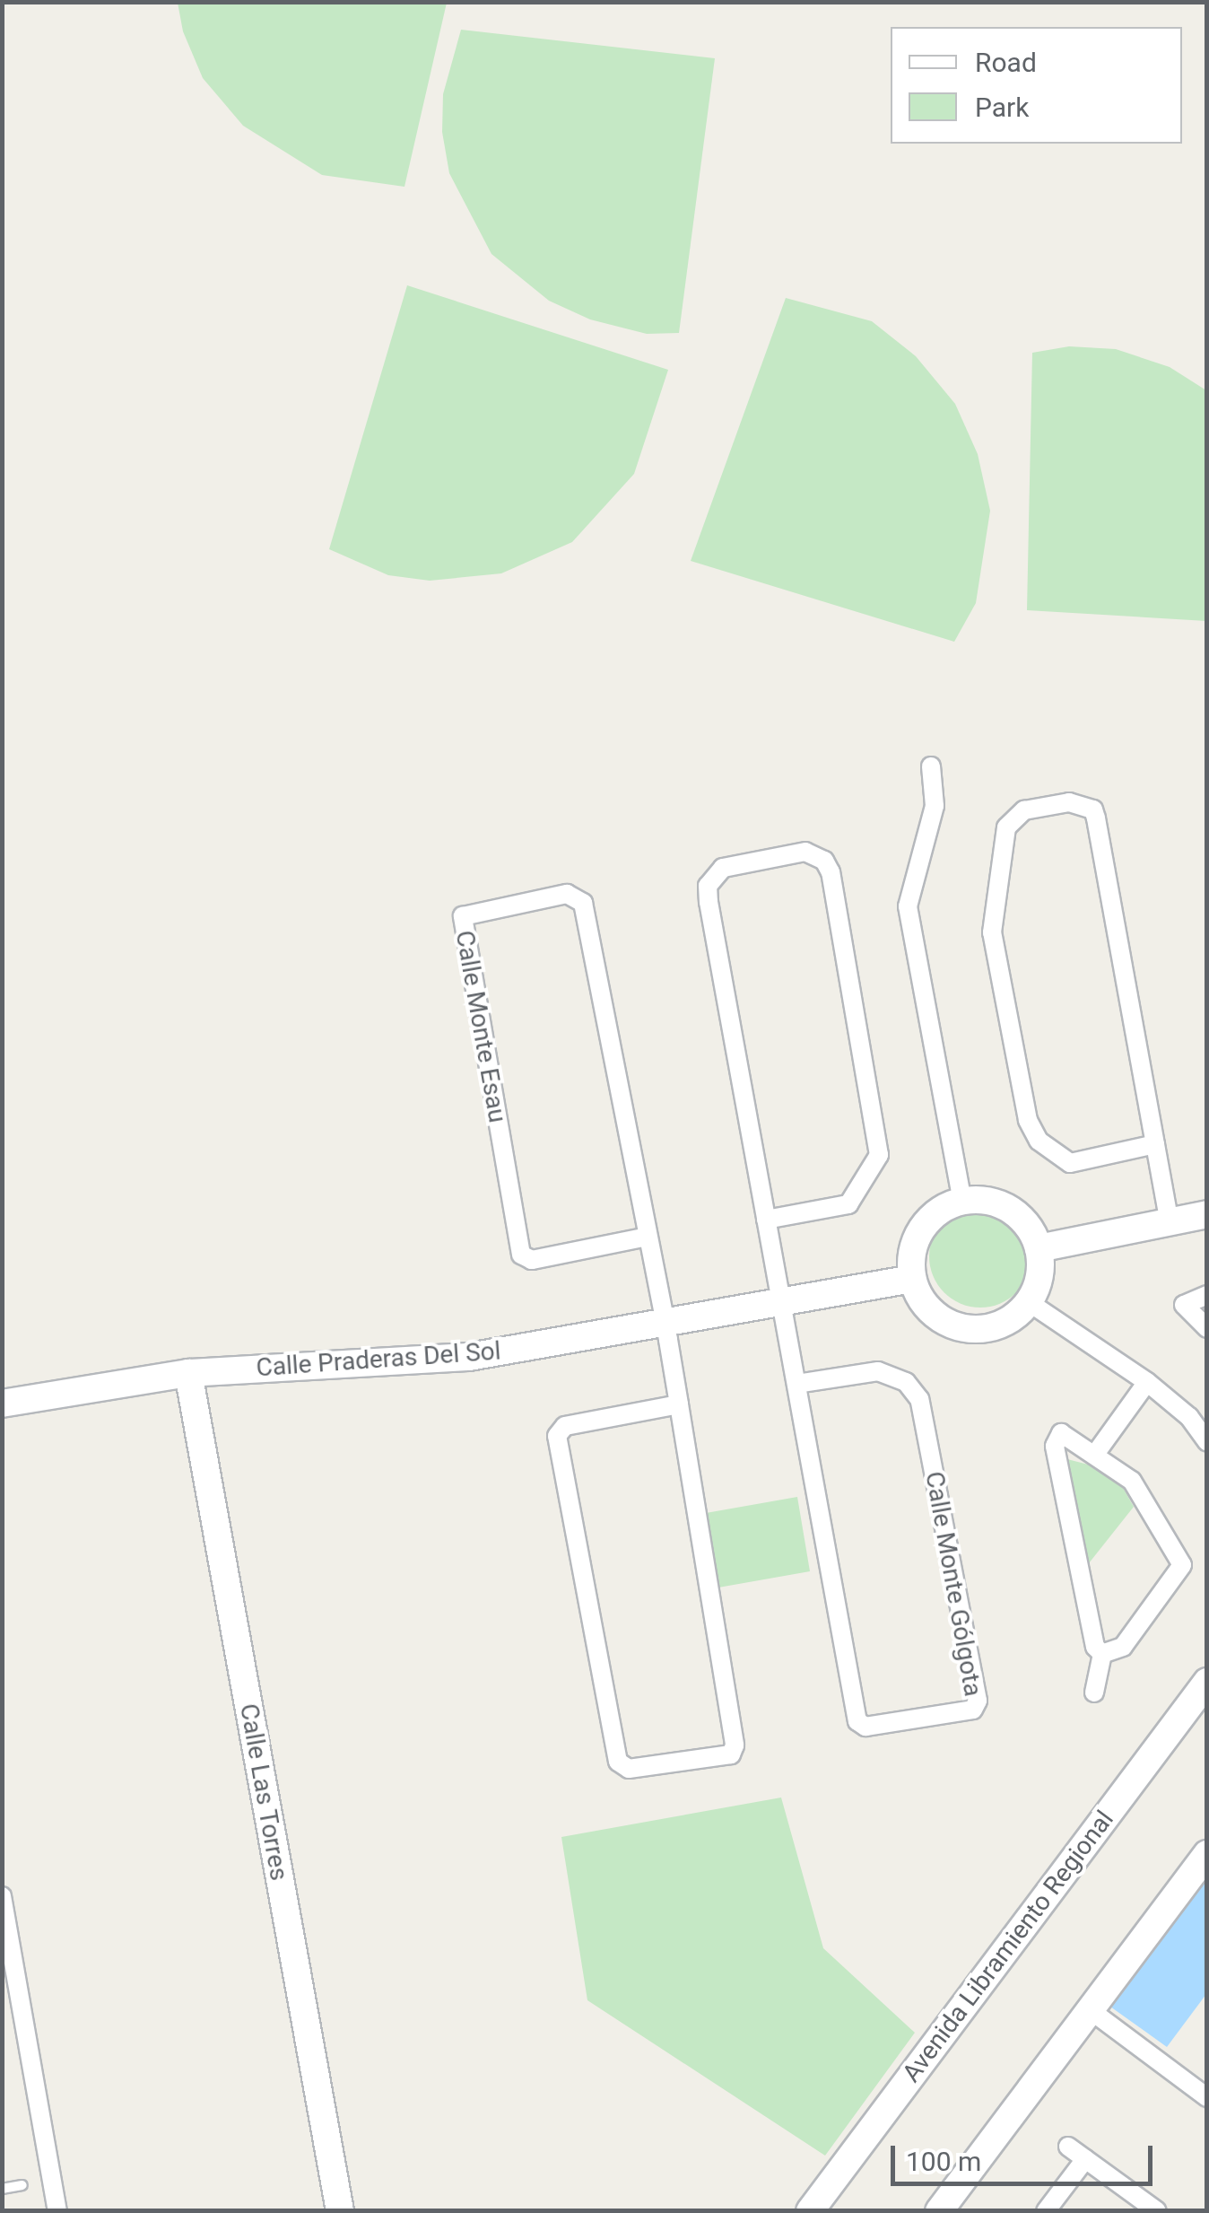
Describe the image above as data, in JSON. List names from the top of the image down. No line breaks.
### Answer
{"streets":{"street":["Calle Monte Esau","Calle Praderas Del Sol","Calle Monte Gólgota","Calle Las Torres","Avenida Libramiento Regional"]},"crossings":[["Calle Monte Esau","Calle Praderas Del Sol"],["Calle Praderas Del Sol","Calle Monte Gólgota"],["Calle Praderas Del Sol","Calle Las Torres"]],"legend":["Road","Park"],"scale_bar":"100 m"}
